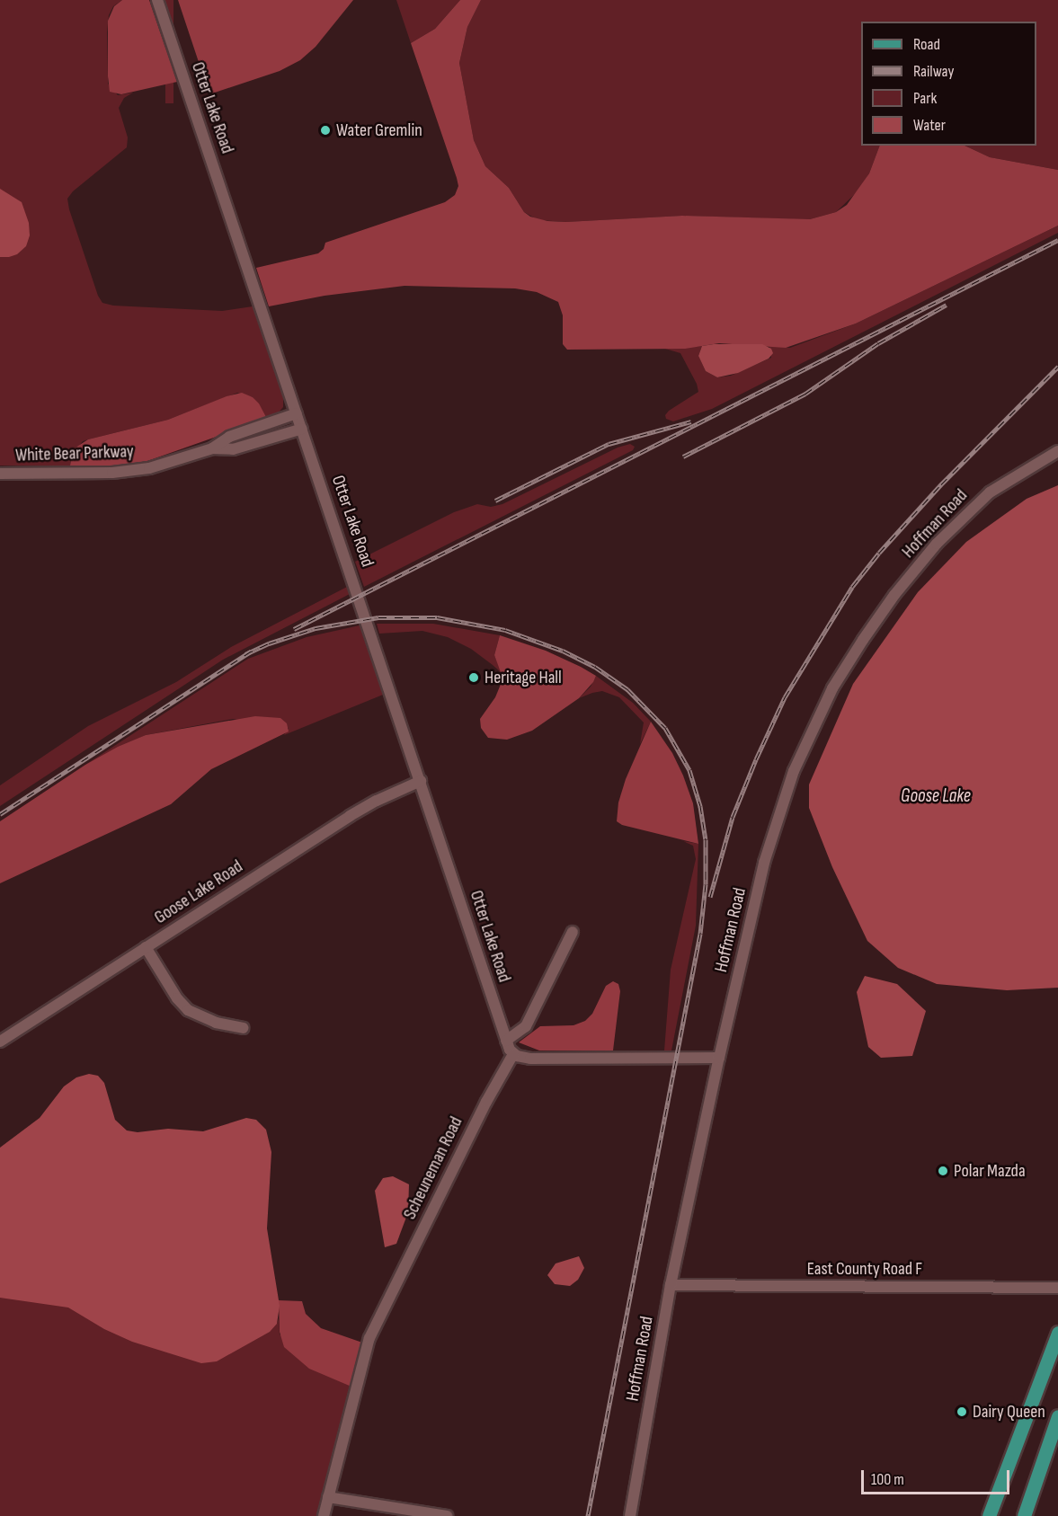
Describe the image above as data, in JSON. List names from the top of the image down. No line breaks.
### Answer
{"streets":{"street":["Otter Lake Road","White Bear Parkway","Hoffman Road","Goose Lake Road","Scheuneman Road","East County Road F"]},"crossings":[["Otter Lake Road","White Bear Parkway"],["Otter Lake Road","Goose Lake Road"],["Otter Lake Road","Scheuneman Road"],["Hoffman Road","East County Road F"]],"water":["Goose Lake"],"places":["Water Gremlin","Heritage Hall","Polar Mazda","Dairy Queen"],"legend":["Road","Railway","Park","Water"],"scale_bar":"100 m"}
